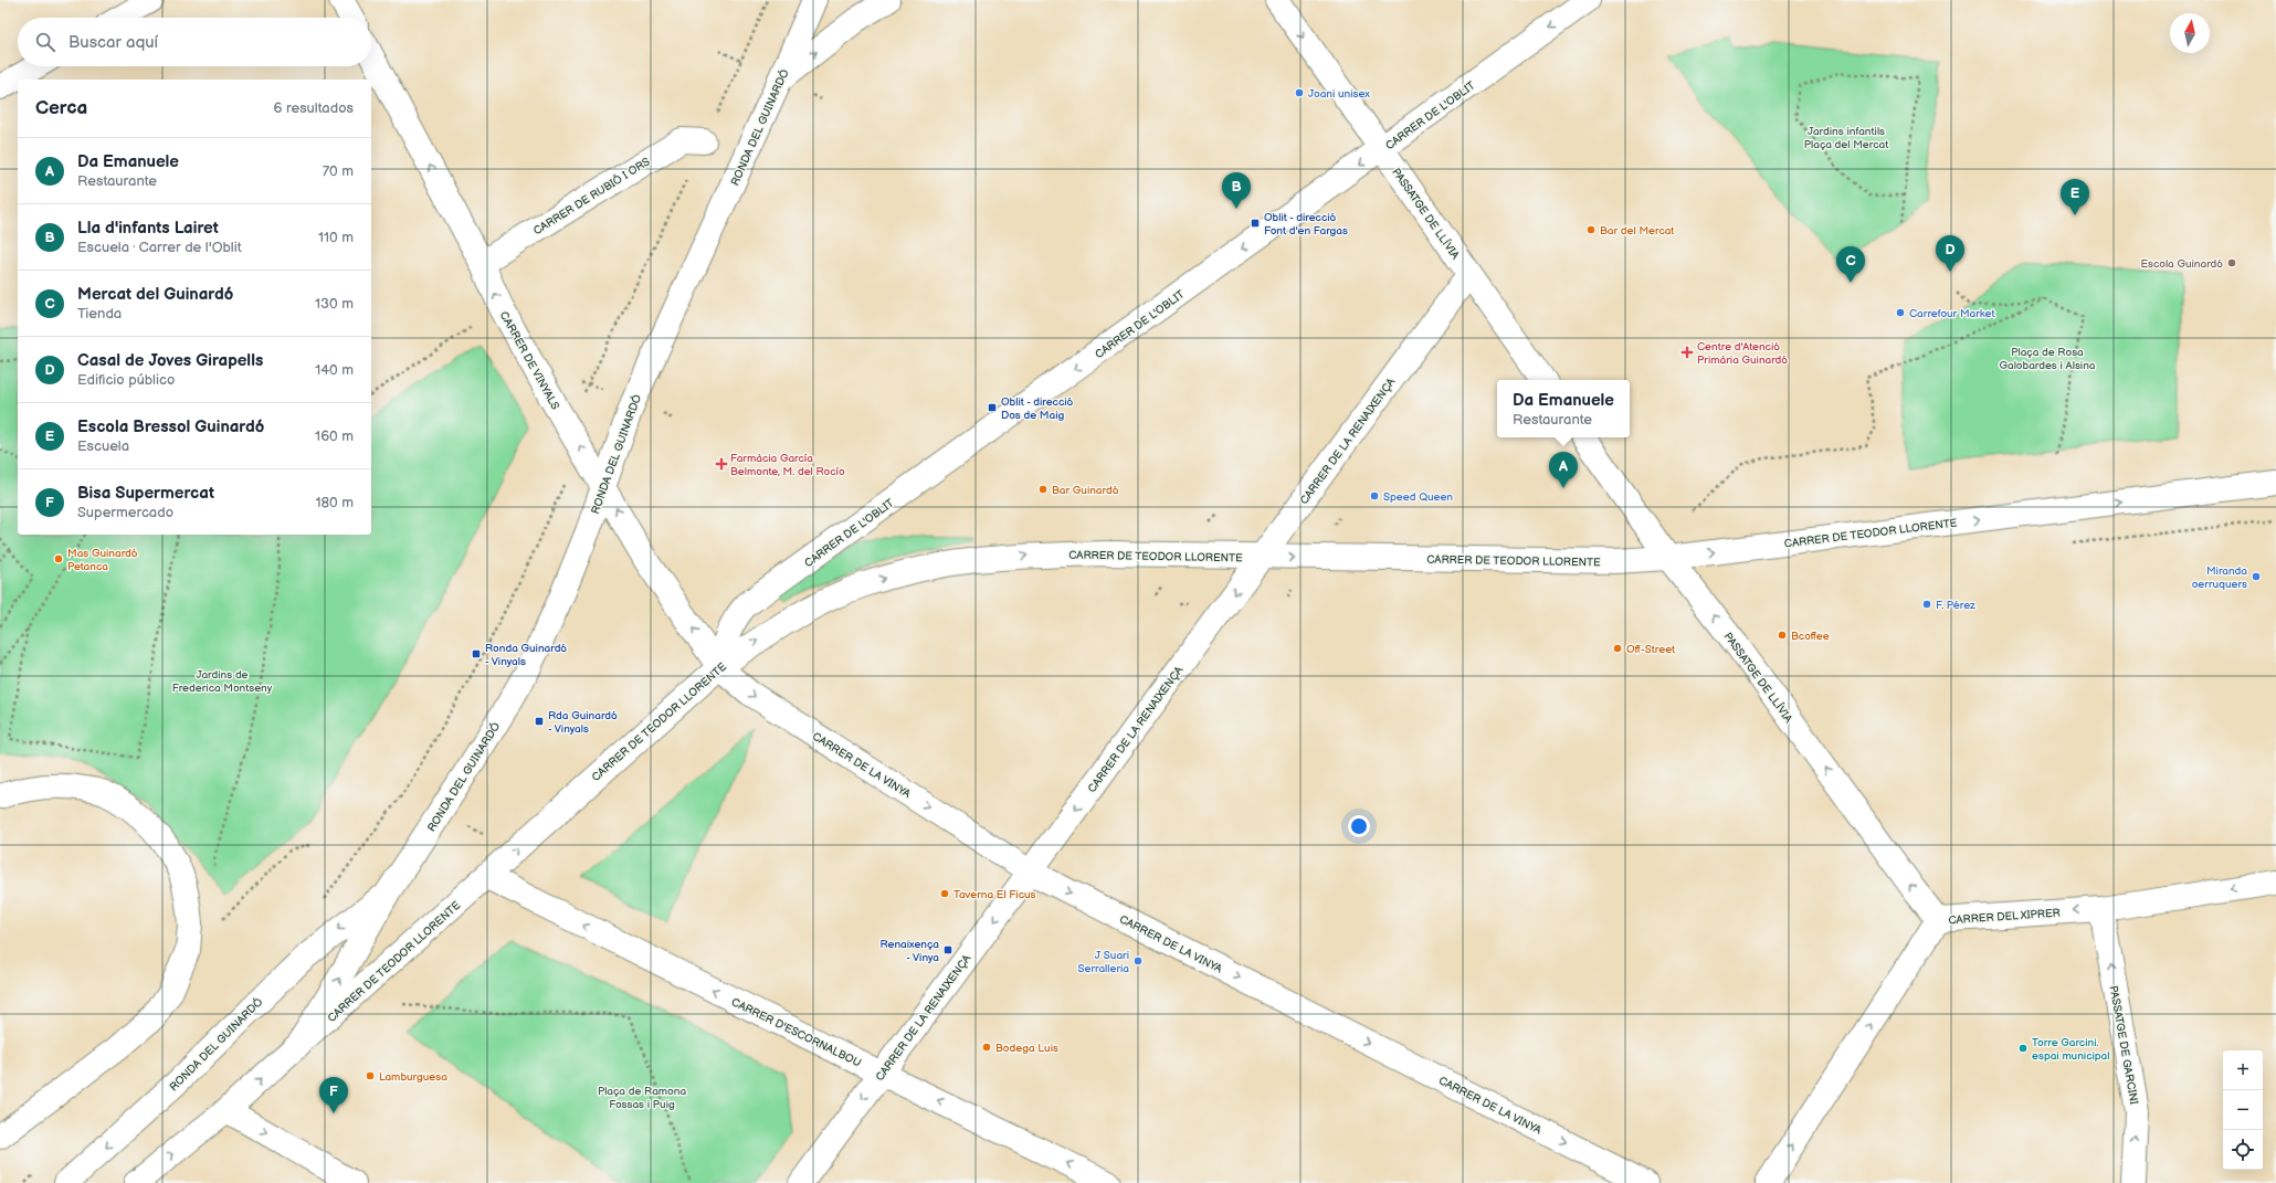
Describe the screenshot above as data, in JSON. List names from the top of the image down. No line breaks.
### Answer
{"streets":{"street":["CARRER DE L'OBLIT","RONDA DEL GUINARDÓ","CARRER DE RUBIÓ I ORS","PASSATGE DE LLÍVIA","CARRER DE VINYALS","CARRER DE LA RENAIXENÇA","CARRER DE TEODOR LLORENTE","CARRER DE LA VINYA","CARRER DEL XIPRER","CARRER D'ESCORNALBOU","PASSATGE DE GARCINI"]},"crossings":[["CARRER DE L'OBLIT","PASSATGE DE LLÍVIA"],["CARRER DE L'OBLIT","CARRER DE VINYALS"],["CARRER DE L'OBLIT","CARRER DE TEODOR LLORENTE"],["CARRER DE L'OBLIT","CARRER DE LA VINYA"],["RONDA DEL GUINARDÓ","CARRER DE VINYALS"],["RONDA DEL GUINARDÓ","CARRER DE TEODOR LLORENTE"],["CARRER DE RUBIÓ I ORS","CARRER DE VINYALS"],["PASSATGE DE LLÍVIA","CARRER DE LA RENAIXENÇA"],["PASSATGE DE LLÍVIA","CARRER DE TEODOR LLORENTE"],["PASSATGE DE LLÍVIA","CARRER DEL XIPRER"],["CARRER DE VINYALS","CARRER DE TEODOR LLORENTE"],["CARRER DE VINYALS","CARRER DE LA VINYA"],["CARRER DE LA RENAIXENÇA","CARRER DE TEODOR LLORENTE"],["CARRER DE LA RENAIXENÇA","CARRER DE LA VINYA"],["CARRER DE LA RENAIXENÇA","CARRER D'ESCORNALBOU"],["CARRER DE TEODOR LLORENTE","CARRER DE LA VINYA"],["CARRER DE TEODOR LLORENTE","CARRER D'ESCORNALBOU"],["CARRER DEL XIPRER","PASSATGE DE GARCINI"]],"one_way":["CARRER DE L'OBLIT","CARRER DE VINYALS","CARRER DE LA RENAIXENÇA","CARRER DE TEODOR LLORENTE","CARRER DE LA VINYA","CARRER D'ESCORNALBOU","PASSATGE DE GARCINI"],"parks":["Jardins infantils Plaça del Mercat","Plaça de Rosa Galobardes i Alsina","Jardins de Frederica Montseny","Plaça de Ramona Fossas i Puig"],"places":{"other":["Joani unisex","Bar del Mercat","Escola Guinardó","Carrefour Market","Bar Guinardó","Speed Queen","Mas Guinardó Petanca","Miranda oerruquers","F. Pérez","Bcoffee","Off-Street","Taverna El Ficus","J Suari Serralleria","Bodega Luis","Torre Garcini. espai municipal","Lamburguesa"],"transit":["Oblit - direcció Font d'en Fargas","Oblit - direcció Dos de Maig","Ronda Guinardó - Vinyals","Rda Guinardó - Vinyals","Renaixença - Vinya"],"health":["Centre d'Atenció Primària Guinardó","Farmàcia García Belmonte, M. del Rocío"]},"north":"top","page":{"search":"Buscar aquí","heading":["Cerca","6 resultados"],"list":[{"mark":"A","name":"Da Emanuele","note":"Restaurante","value":"70 m"},{"mark":"B","name":"Lla d'infants Lairet","note":"Escuela · Carrer de l'Oblit","value":"110 m"},{"mark":"C","name":"Mercat del Guinardó","note":"Tienda","value":"130 m"},{"mark":"D","name":"Casal de Joves Girapells","note":"Edificio público","value":"140 m"},{"mark":"E","name":"Escola Bressol Guinardó","note":"Escuela","value":"160 m"},{"mark":"F","name":"Bisa Supermercat","note":"Supermercado","value":"180 m"}],"pins":["B","E","D","C","A","F"],"popup":["Da Emanuele","Restaurante"],"map_buttons":["+","−"]}}
